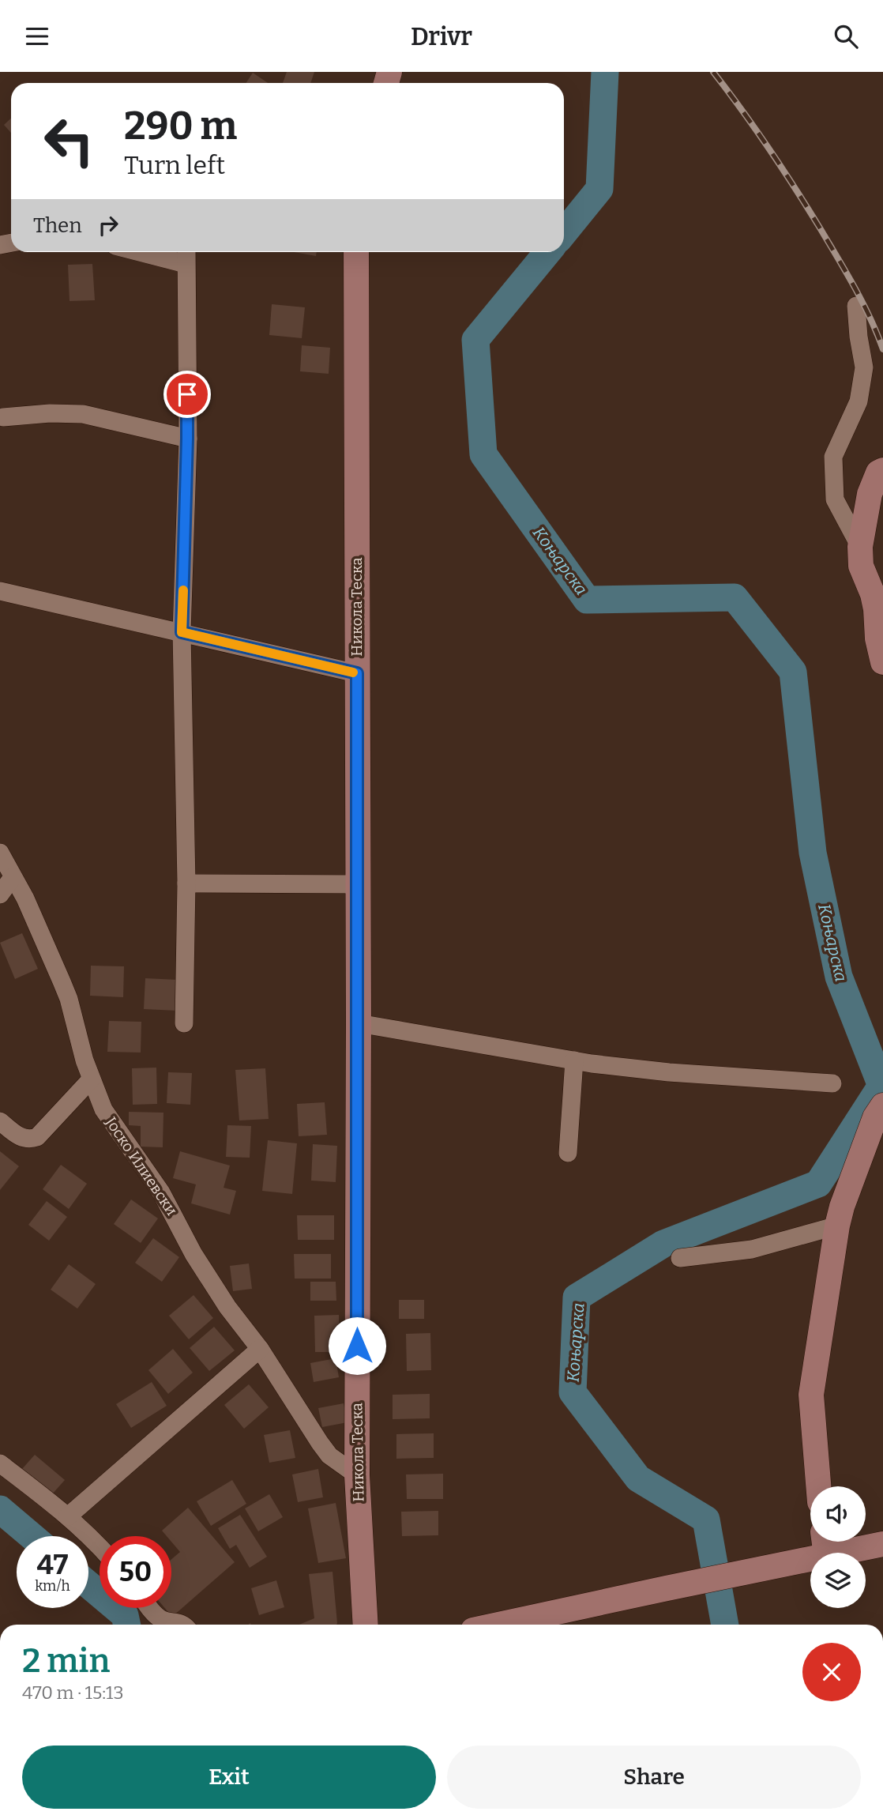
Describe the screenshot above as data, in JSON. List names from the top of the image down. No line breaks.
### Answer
{"streets":{"main road":["Никола Теска"],"street":["Јоско Илиевски"]},"crossings":[["Никола Теска","Јоско Илиевски"]],"water":["Коњарска"],"page":{"header":"Drivr","turn":["290 m","Turn left"],"then":"Then","speed":"47 km/h","limit":"50","heading":["2 min","470 m · 15:13"],"buttons":["Exit","Share"]}}
